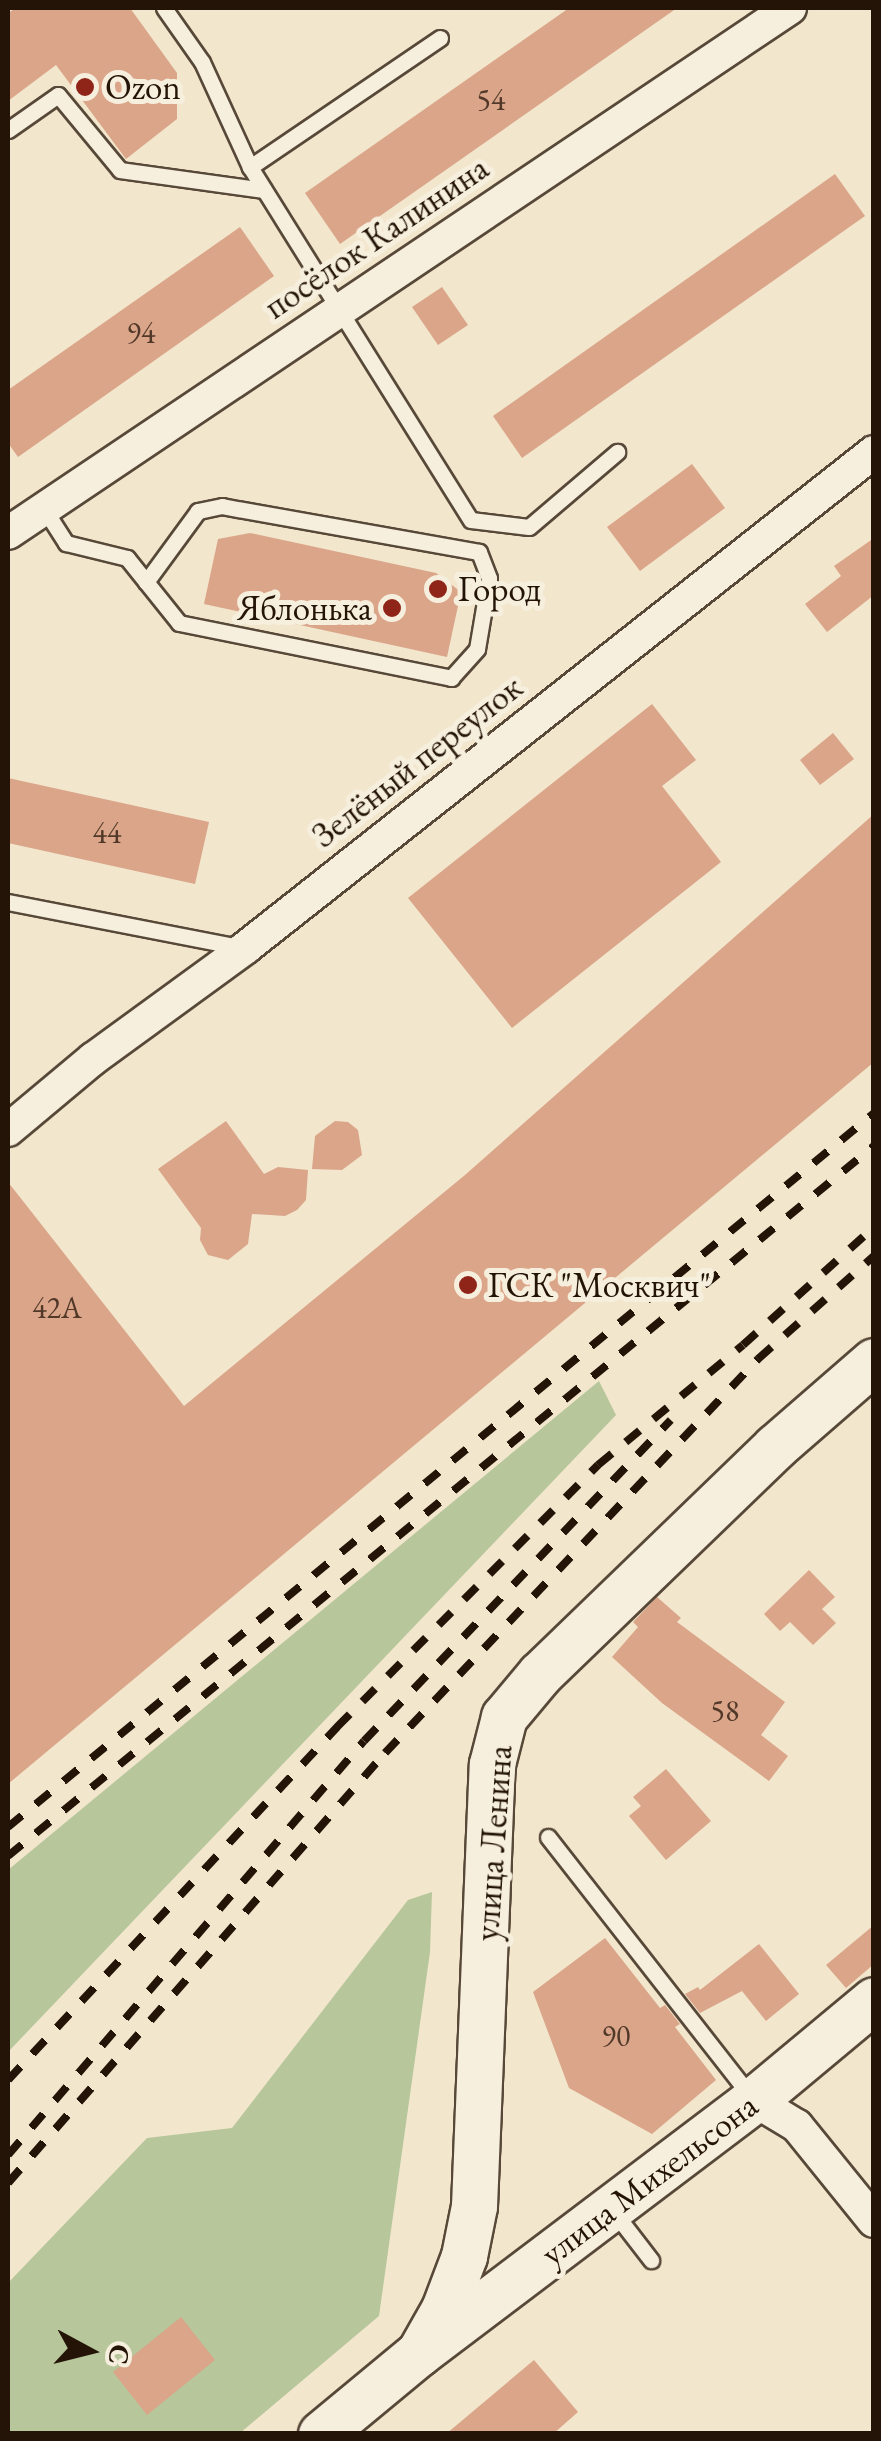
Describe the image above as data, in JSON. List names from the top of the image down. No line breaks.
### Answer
{"streets":{"street":["посёлок Калинина","Зелёный переулок","улица Ленина","улица Михельсона"]},"crossings":[["улица Ленина","улица Михельсона"]],"places":["Ozon","Город","Яблонька","ГСК \"Москвич\""],"house_numbers":["54","94","44","42А","58","90"],"north":"right"}
